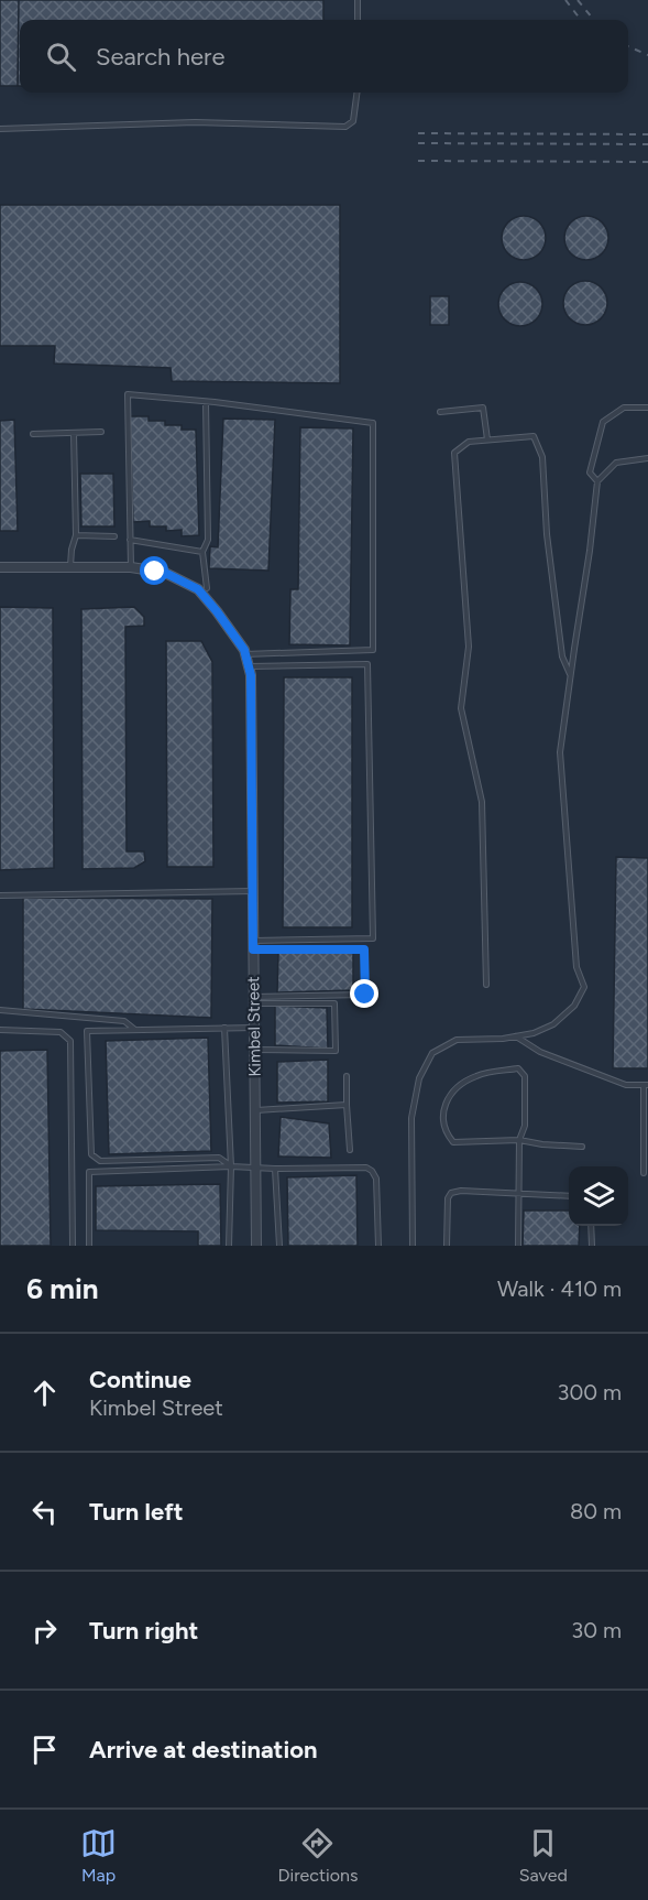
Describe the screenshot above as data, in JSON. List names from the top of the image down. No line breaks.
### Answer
{"streets":{"street":["Kimbel Street"]},"page":{"search":"Search here","heading":["6 min","Walk · 410 m"],"list":[["Continue","Kimbel Street","300 m"],["Turn left","80 m"],["Turn right","30 m"],"Arrive at destination"],"nav":["Map","Directions","Saved"]}}
